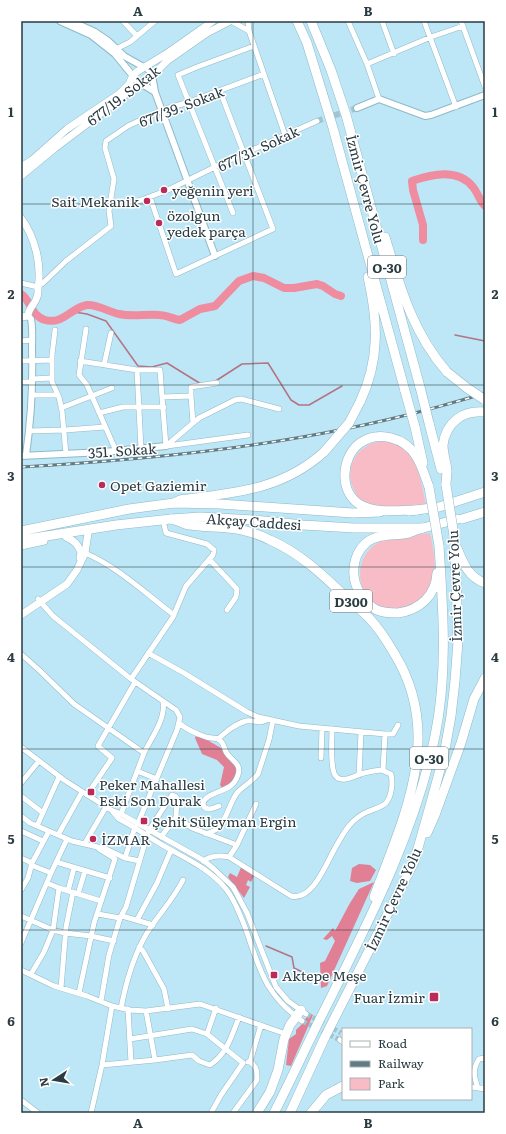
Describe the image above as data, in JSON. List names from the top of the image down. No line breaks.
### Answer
{"streets":{"highway":["İzmir Çevre Yolu","O-30","Akçay Caddesi","D300"],"main road":["677/19. Sokak"],"street":["677/39. Sokak","677/31. Sokak","351. Sokak"]},"crossings":[["677/39. Sokak","677/31. Sokak"],["İzmir Çevre Yolu","D300"],["Akçay Caddesi","D300"]],"places":{"other":["yeğenin yeri","Sait Mekanik","özolgun yedek parça","Opet Gaziemir","İZMAR"],"transit":["Peker Mahallesi Eski Son Durak","Şehit Süleyman Ergin","Aktepe Meşe","Fuar İzmir"]},"legend":["Road","Railway","Park"],"north":"left","grid":{"columns":["A","B"],"rows":["1","2","3","4","5","6"]}}
